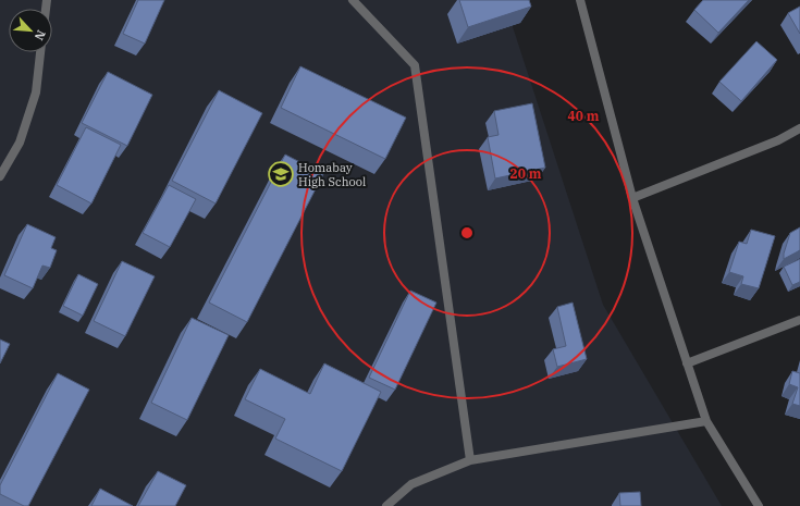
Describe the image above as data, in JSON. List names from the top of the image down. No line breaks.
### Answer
{"places":{"school or university":["Homabay High School"]},"north":"bottom right","rings":["40 m","20 m"]}
